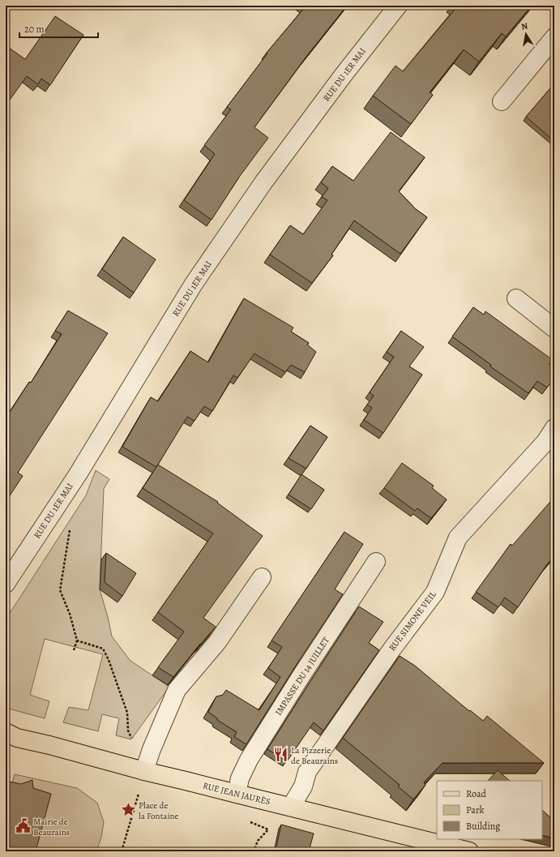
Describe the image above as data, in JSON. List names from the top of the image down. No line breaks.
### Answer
{"streets":{"main road":["RUE JEAN JAURÈS"],"street":["RUE DU 1ER MAI","RUE SIMONE VEIL","IMPASSE DU 14 JUILLET"]},"crossings":[["RUE SIMONE VEIL","RUE JEAN JAURÈS"],["IMPASSE DU 14 JUILLET","RUE JEAN JAURÈS"]],"places":{"restaurant":["La Pizzerie de Beaurains"],"place":["Place de la Fontaine"],"public building":["Mairie de Beaurains"]},"legend":["Road","Park","Building"],"scale_bar":"20 m","north":"top"}
